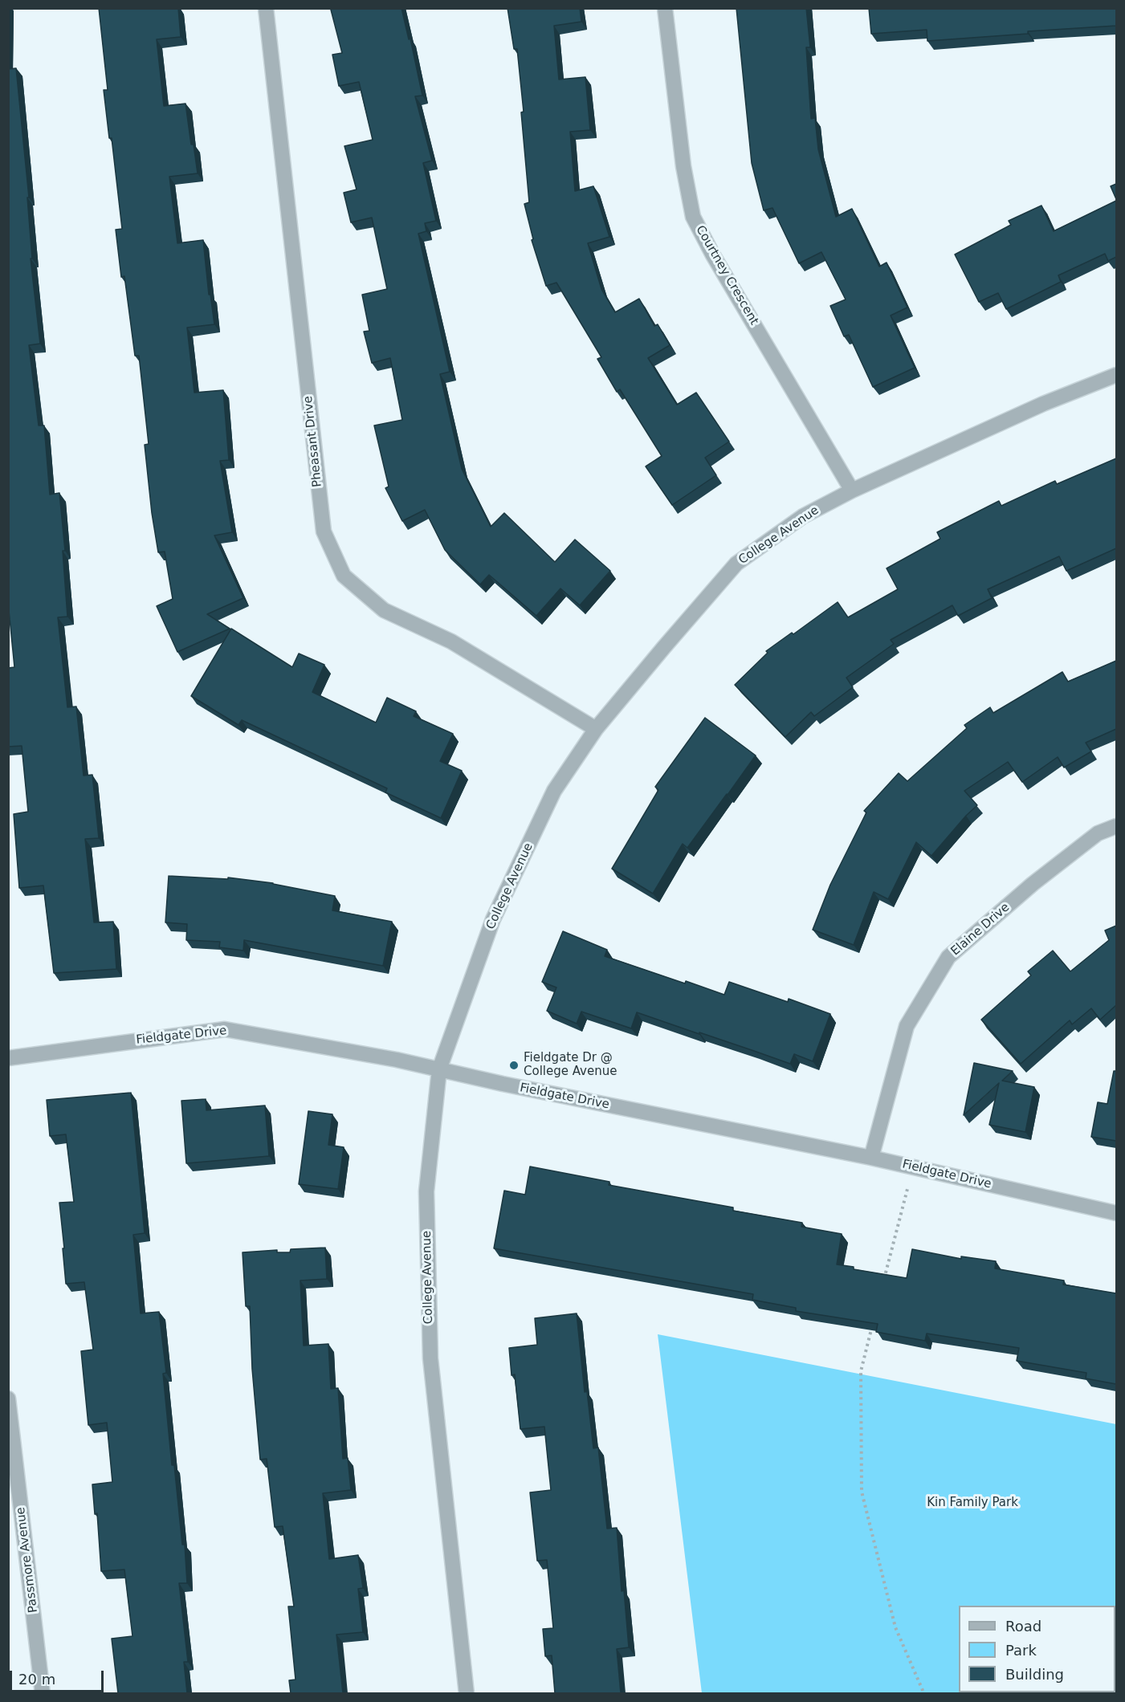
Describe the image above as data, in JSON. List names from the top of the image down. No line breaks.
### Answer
{"streets":{"street":["Courtney Crescent","Pheasant Drive","College Avenue","Elaine Drive","Fieldgate Drive","Passmore Avenue"]},"crossings":[["Courtney Crescent","College Avenue"],["Pheasant Drive","College Avenue"],["College Avenue","Fieldgate Drive"],["Elaine Drive","Fieldgate Drive"]],"parks":["Kin Family Park"],"places":["Fieldgate Dr @ College Avenue"],"legend":["Road","Park","Building"],"scale_bar":"20 m"}
